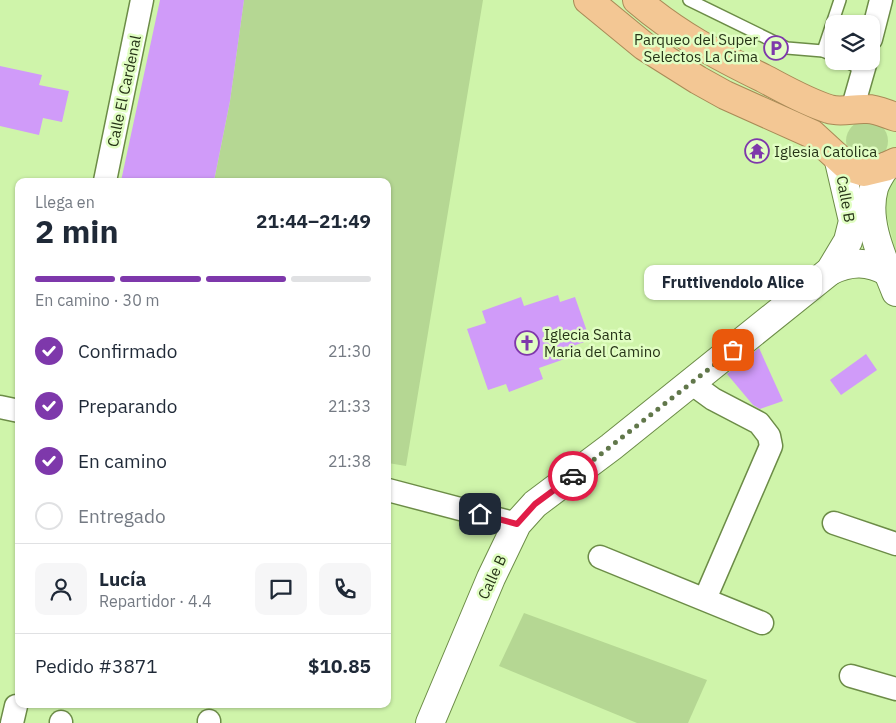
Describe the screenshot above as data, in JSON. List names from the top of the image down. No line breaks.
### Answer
{"streets":{"street":["Calle El Cardenal","Calle B"]},"places":{"parking":["Parqueo del Super Selectos La Cima"],"temple":["Iglesia Catolica"],"church":["Iglecia Santa Maria del Camino"],"other":["Fruttivendolo Alice"]},"page":{"heading":["2 min","Llega en","21:44–21:49"],"panel":["Lucía","Repartidor · 4.4","Pedido #3871","$10.85"],"bar":"En camino · 30 m","bubble":"Fruttivendolo Alice","list":[["Confirmado","21:30"],["Preparando","21:33"],["En camino","21:38"],"Entregado"]}}
